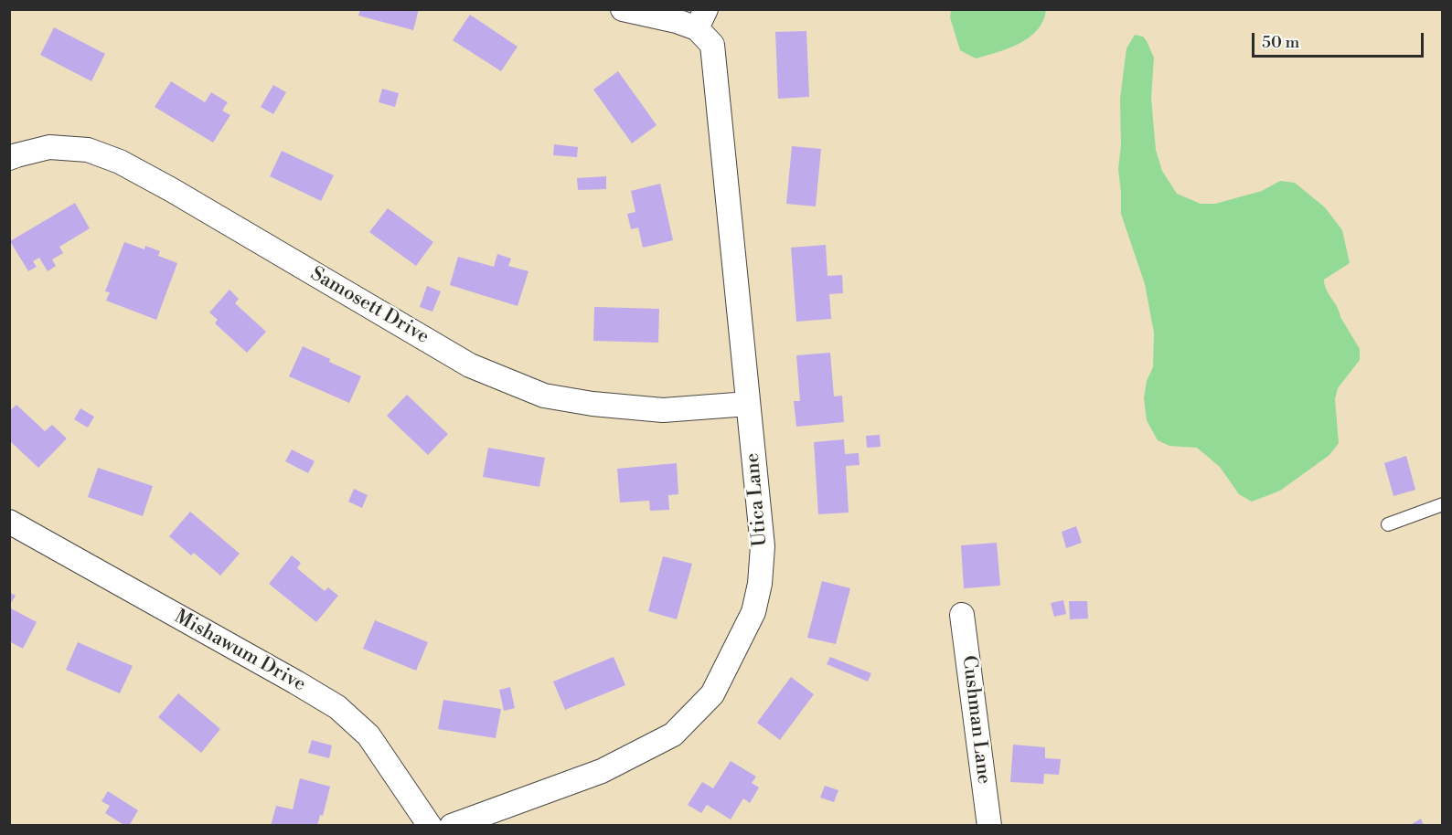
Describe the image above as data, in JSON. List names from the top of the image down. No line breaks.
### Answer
{"streets":{"street":["Samosett Drive","Utica Lane","Mishawum Drive","Cushman Lane"]},"crossings":[["Samosett Drive","Utica Lane"]],"scale_bar":"50 m"}
